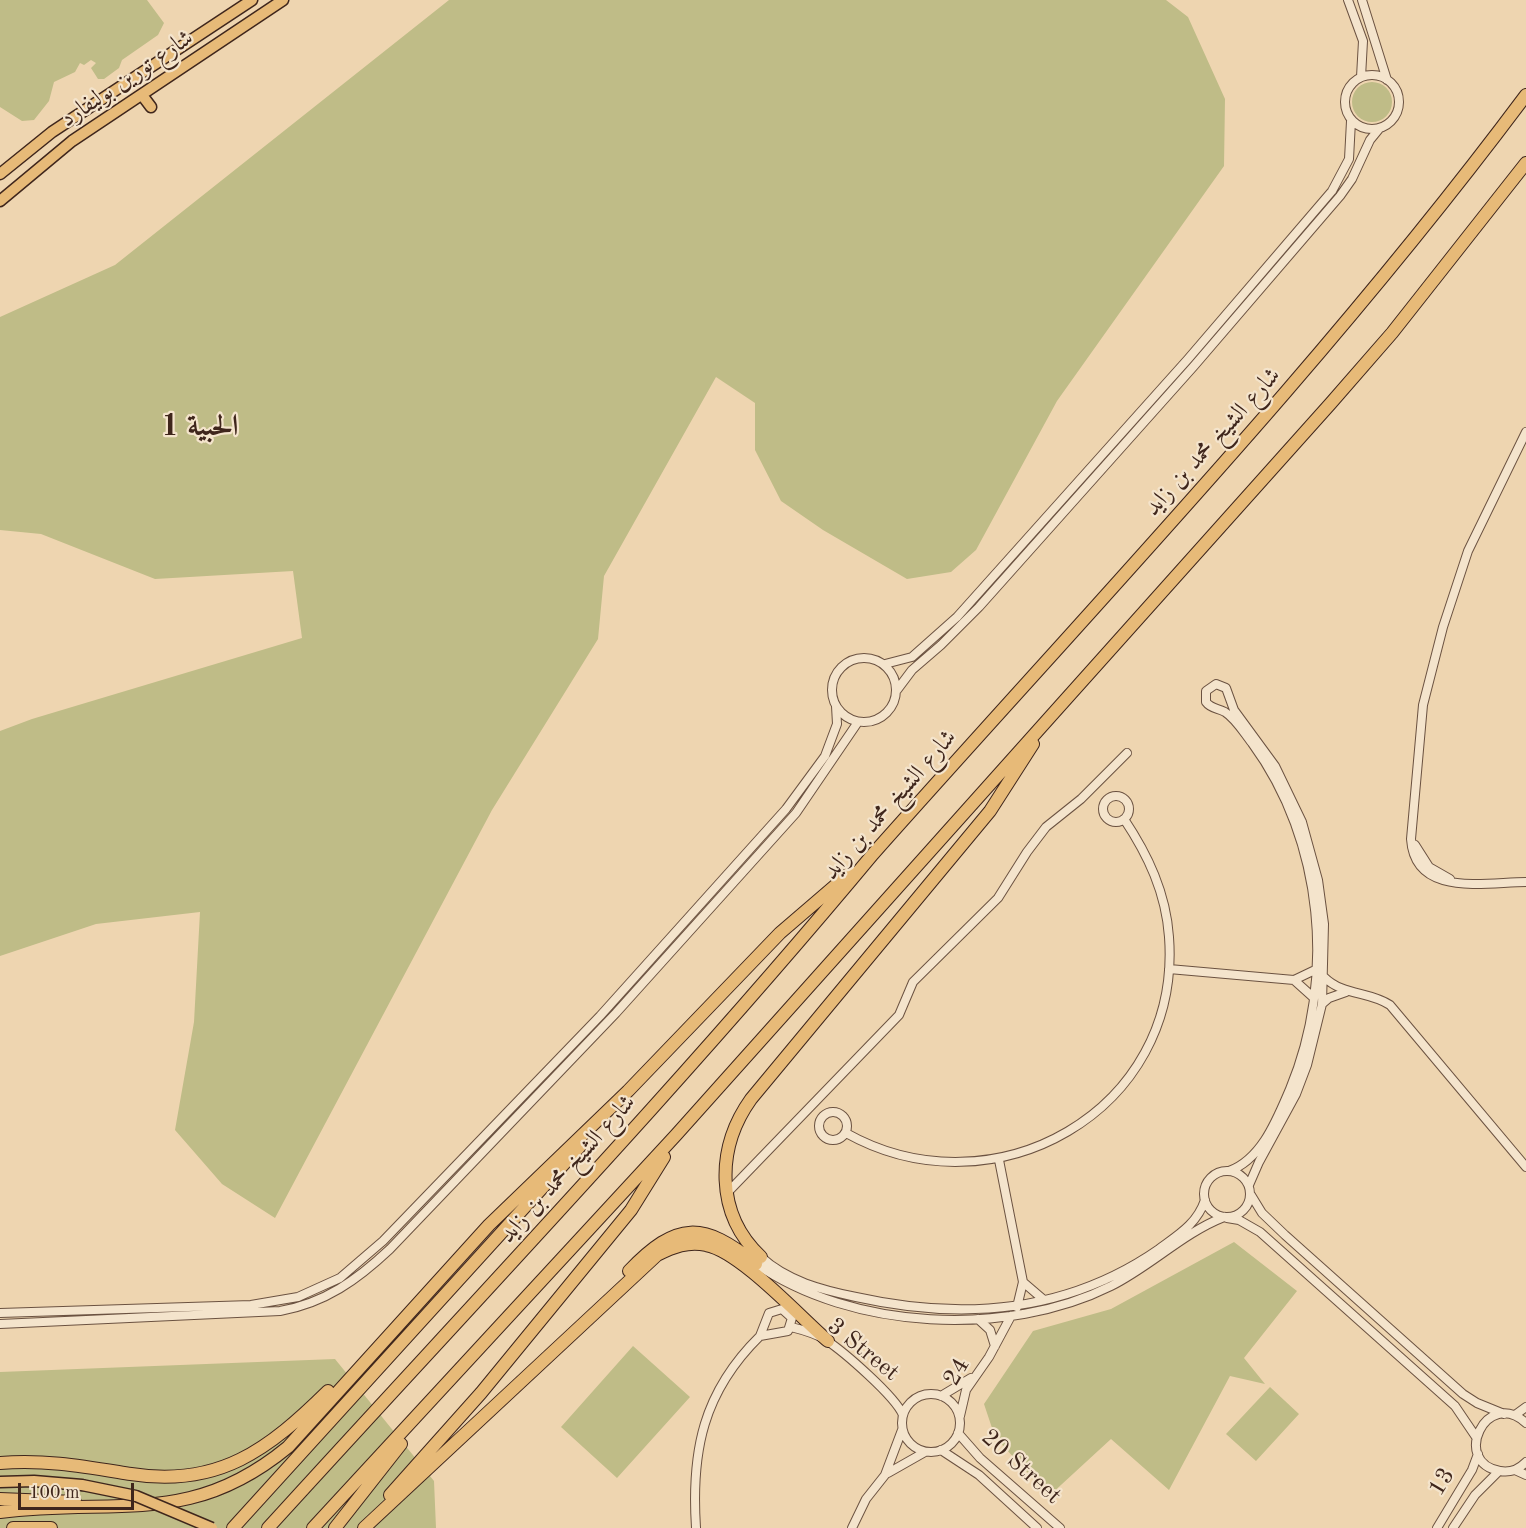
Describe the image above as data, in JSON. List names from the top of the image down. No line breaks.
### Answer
{"streets":{"highway":["شارع الشيخ محمد بن زايد"],"main road":["شارع تورين بوليفارد"],"street":["3 Street","24","20 Street","13"]},"crossings":[["3 Street","24"],["3 Street","20 Street"],["24","20 Street"]],"districts":["الحبية 1"],"scale_bar":"100 m"}
